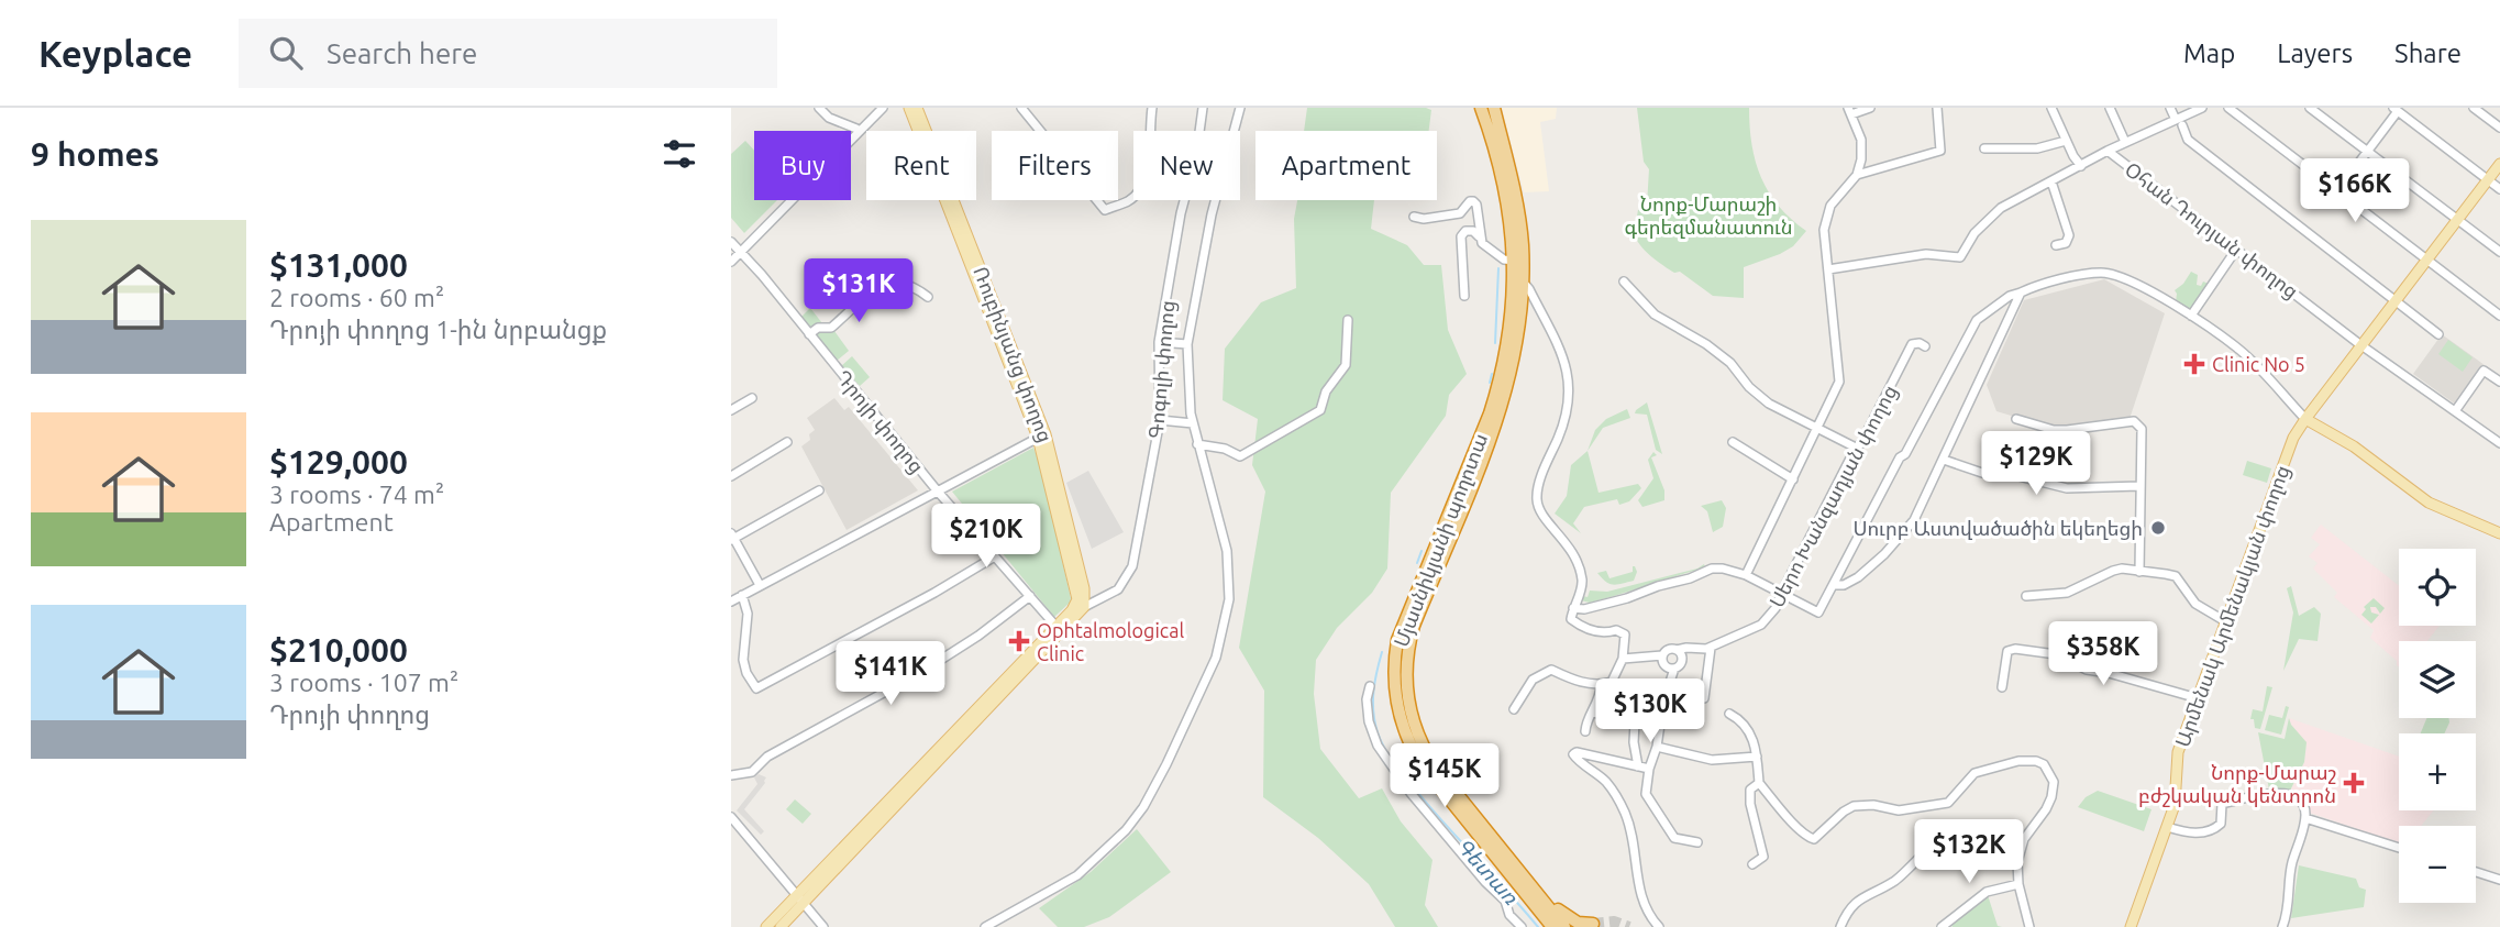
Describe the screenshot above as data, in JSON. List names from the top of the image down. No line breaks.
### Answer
{"streets":{"highway":["Մյասնիկյանի պողոտա"],"main road":["Ռուբինյանց փողոց","Արմենակ Արմենակյան փողոց"],"street":["Օհան Դուրյան փողոց","Գոգոլի փողոց","Դրոյի փողոց","Սերո Խանզադյան փողոց"]},"crossings":[["Օհան Դուրյան փողոց","Արմենակ Արմենակյան փողոց"],["Ռուբինյանց փողոց","Գոգոլի փողոց"]],"water":["Գետառ"],"parks":["Նորք-Մարաշի գերեզմանատուն"],"places":{"health":["Clinic No 5","Ophtalmological Clinic","Նորք-Մարաշ բժշկական կենտրոն"],"other":["Սուրբ Աստվածածին եկեղեցի"]},"page":{"header":"Keyplace","search":"Search here","nav":["Map","Layers","Share"],"heading":"9 homes","chip":["Buy","Rent","Filters","New","Apartment"],"price":["$166K","$131K","$129K","$210K","$358K","$141K","$130K","$145K","$132K"],"list":[{"name":"$131,000","note":"2 rooms · 60 m² · Դրոյի փողոց 1-ին նրբանցք"},{"name":"$129,000","note":"3 rooms · 74 m² · Apartment"},{"name":"$210,000","note":"3 rooms · 107 m² · Դրոյի փողոց"}],"map_buttons":["+","−"]}}
